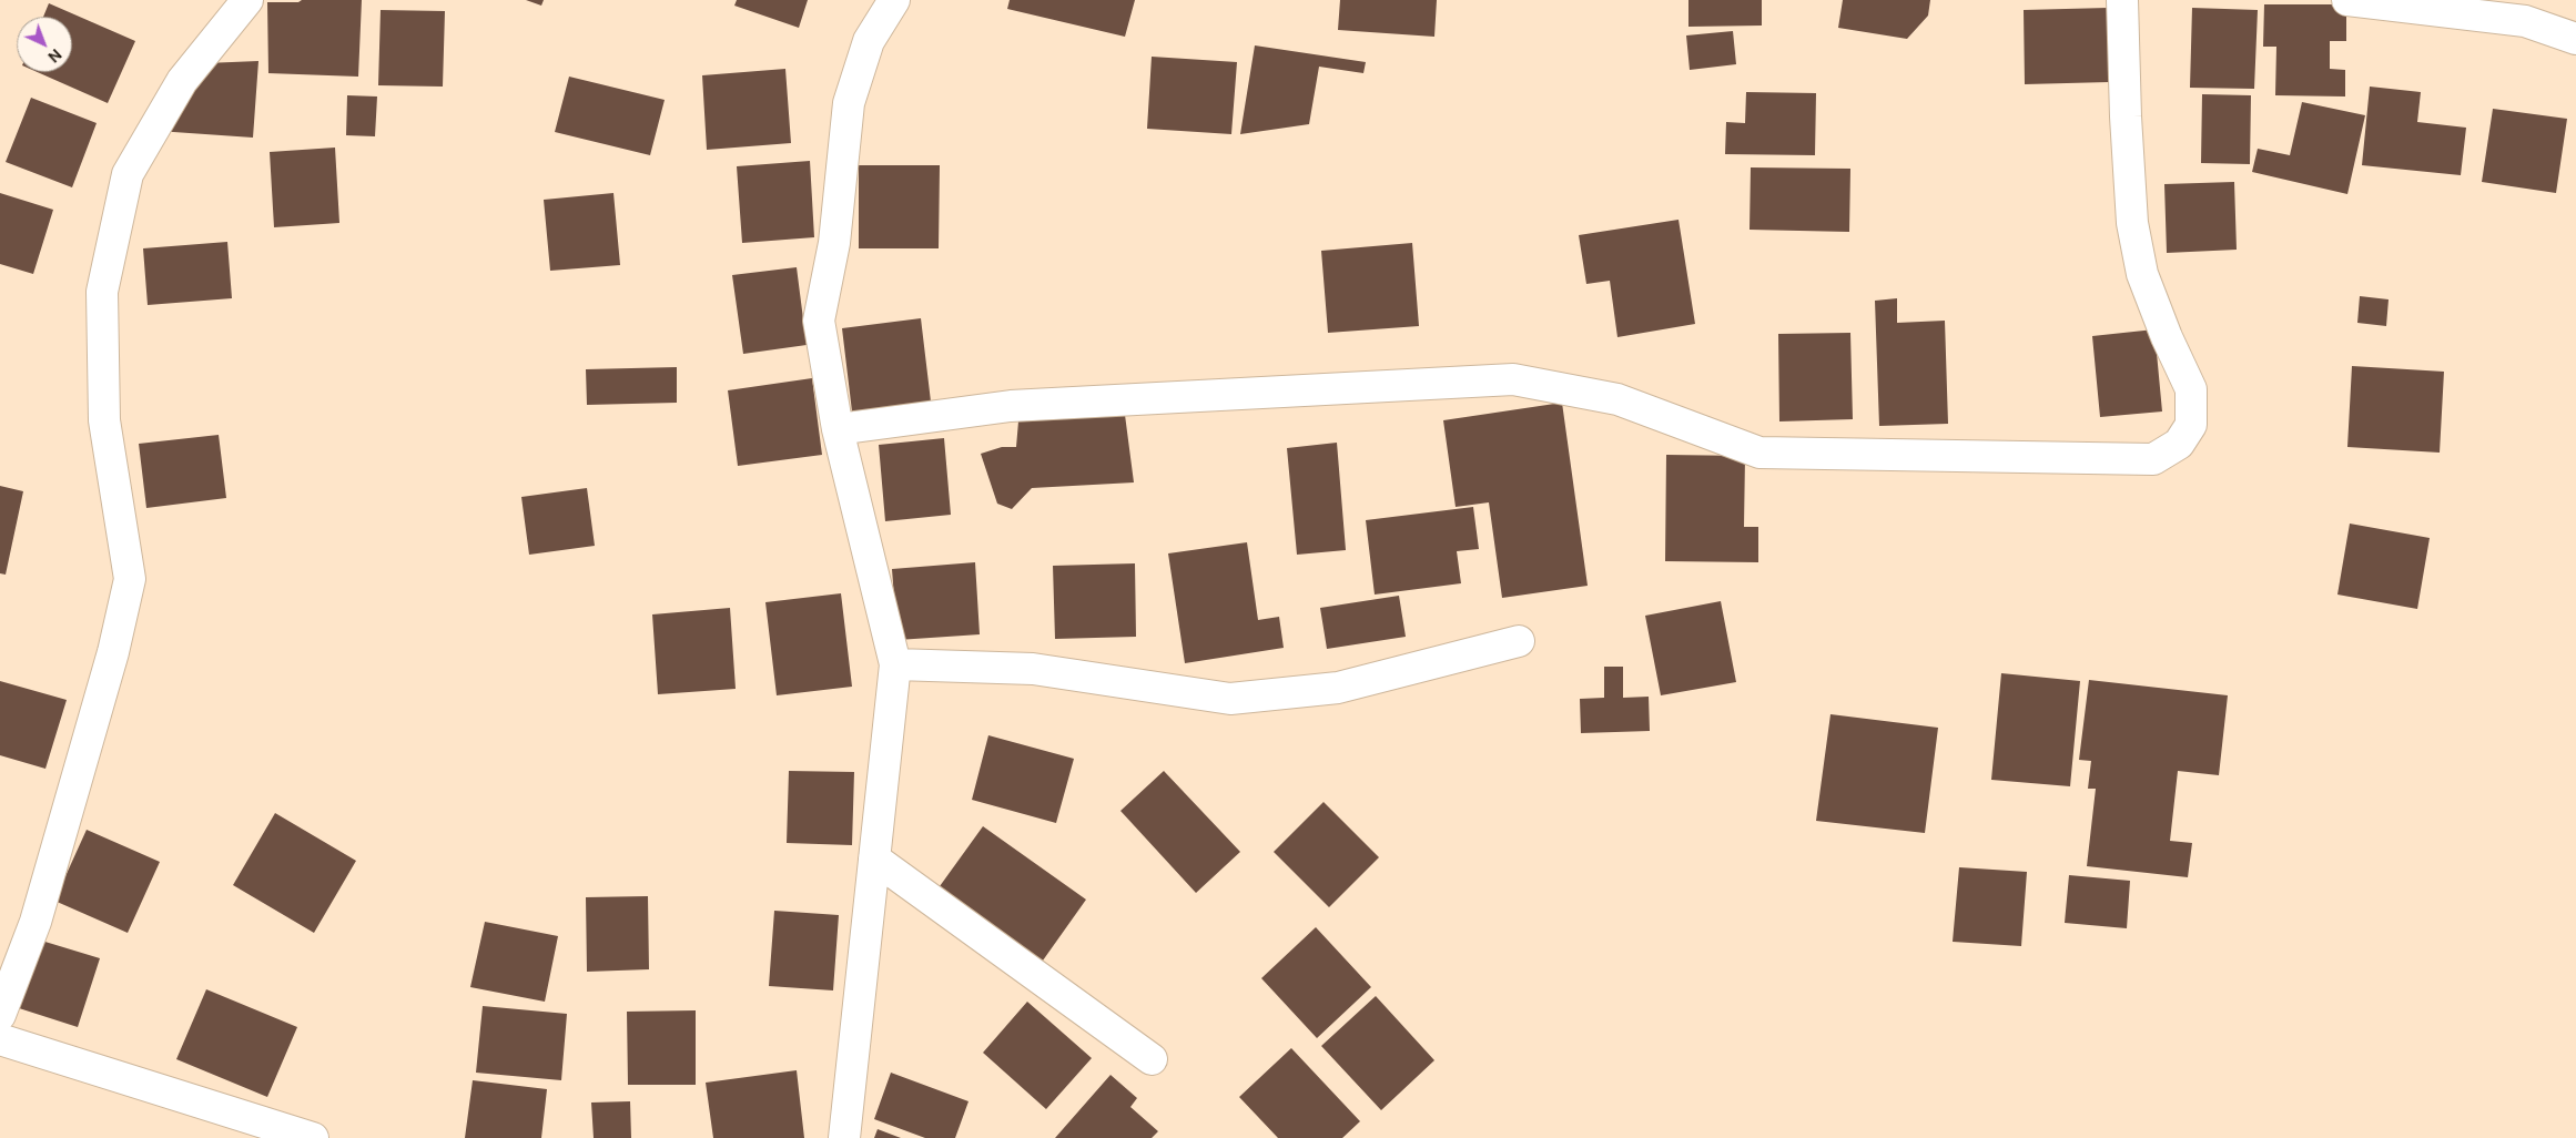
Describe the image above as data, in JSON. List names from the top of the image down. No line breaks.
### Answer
{"north":"bottom right"}
